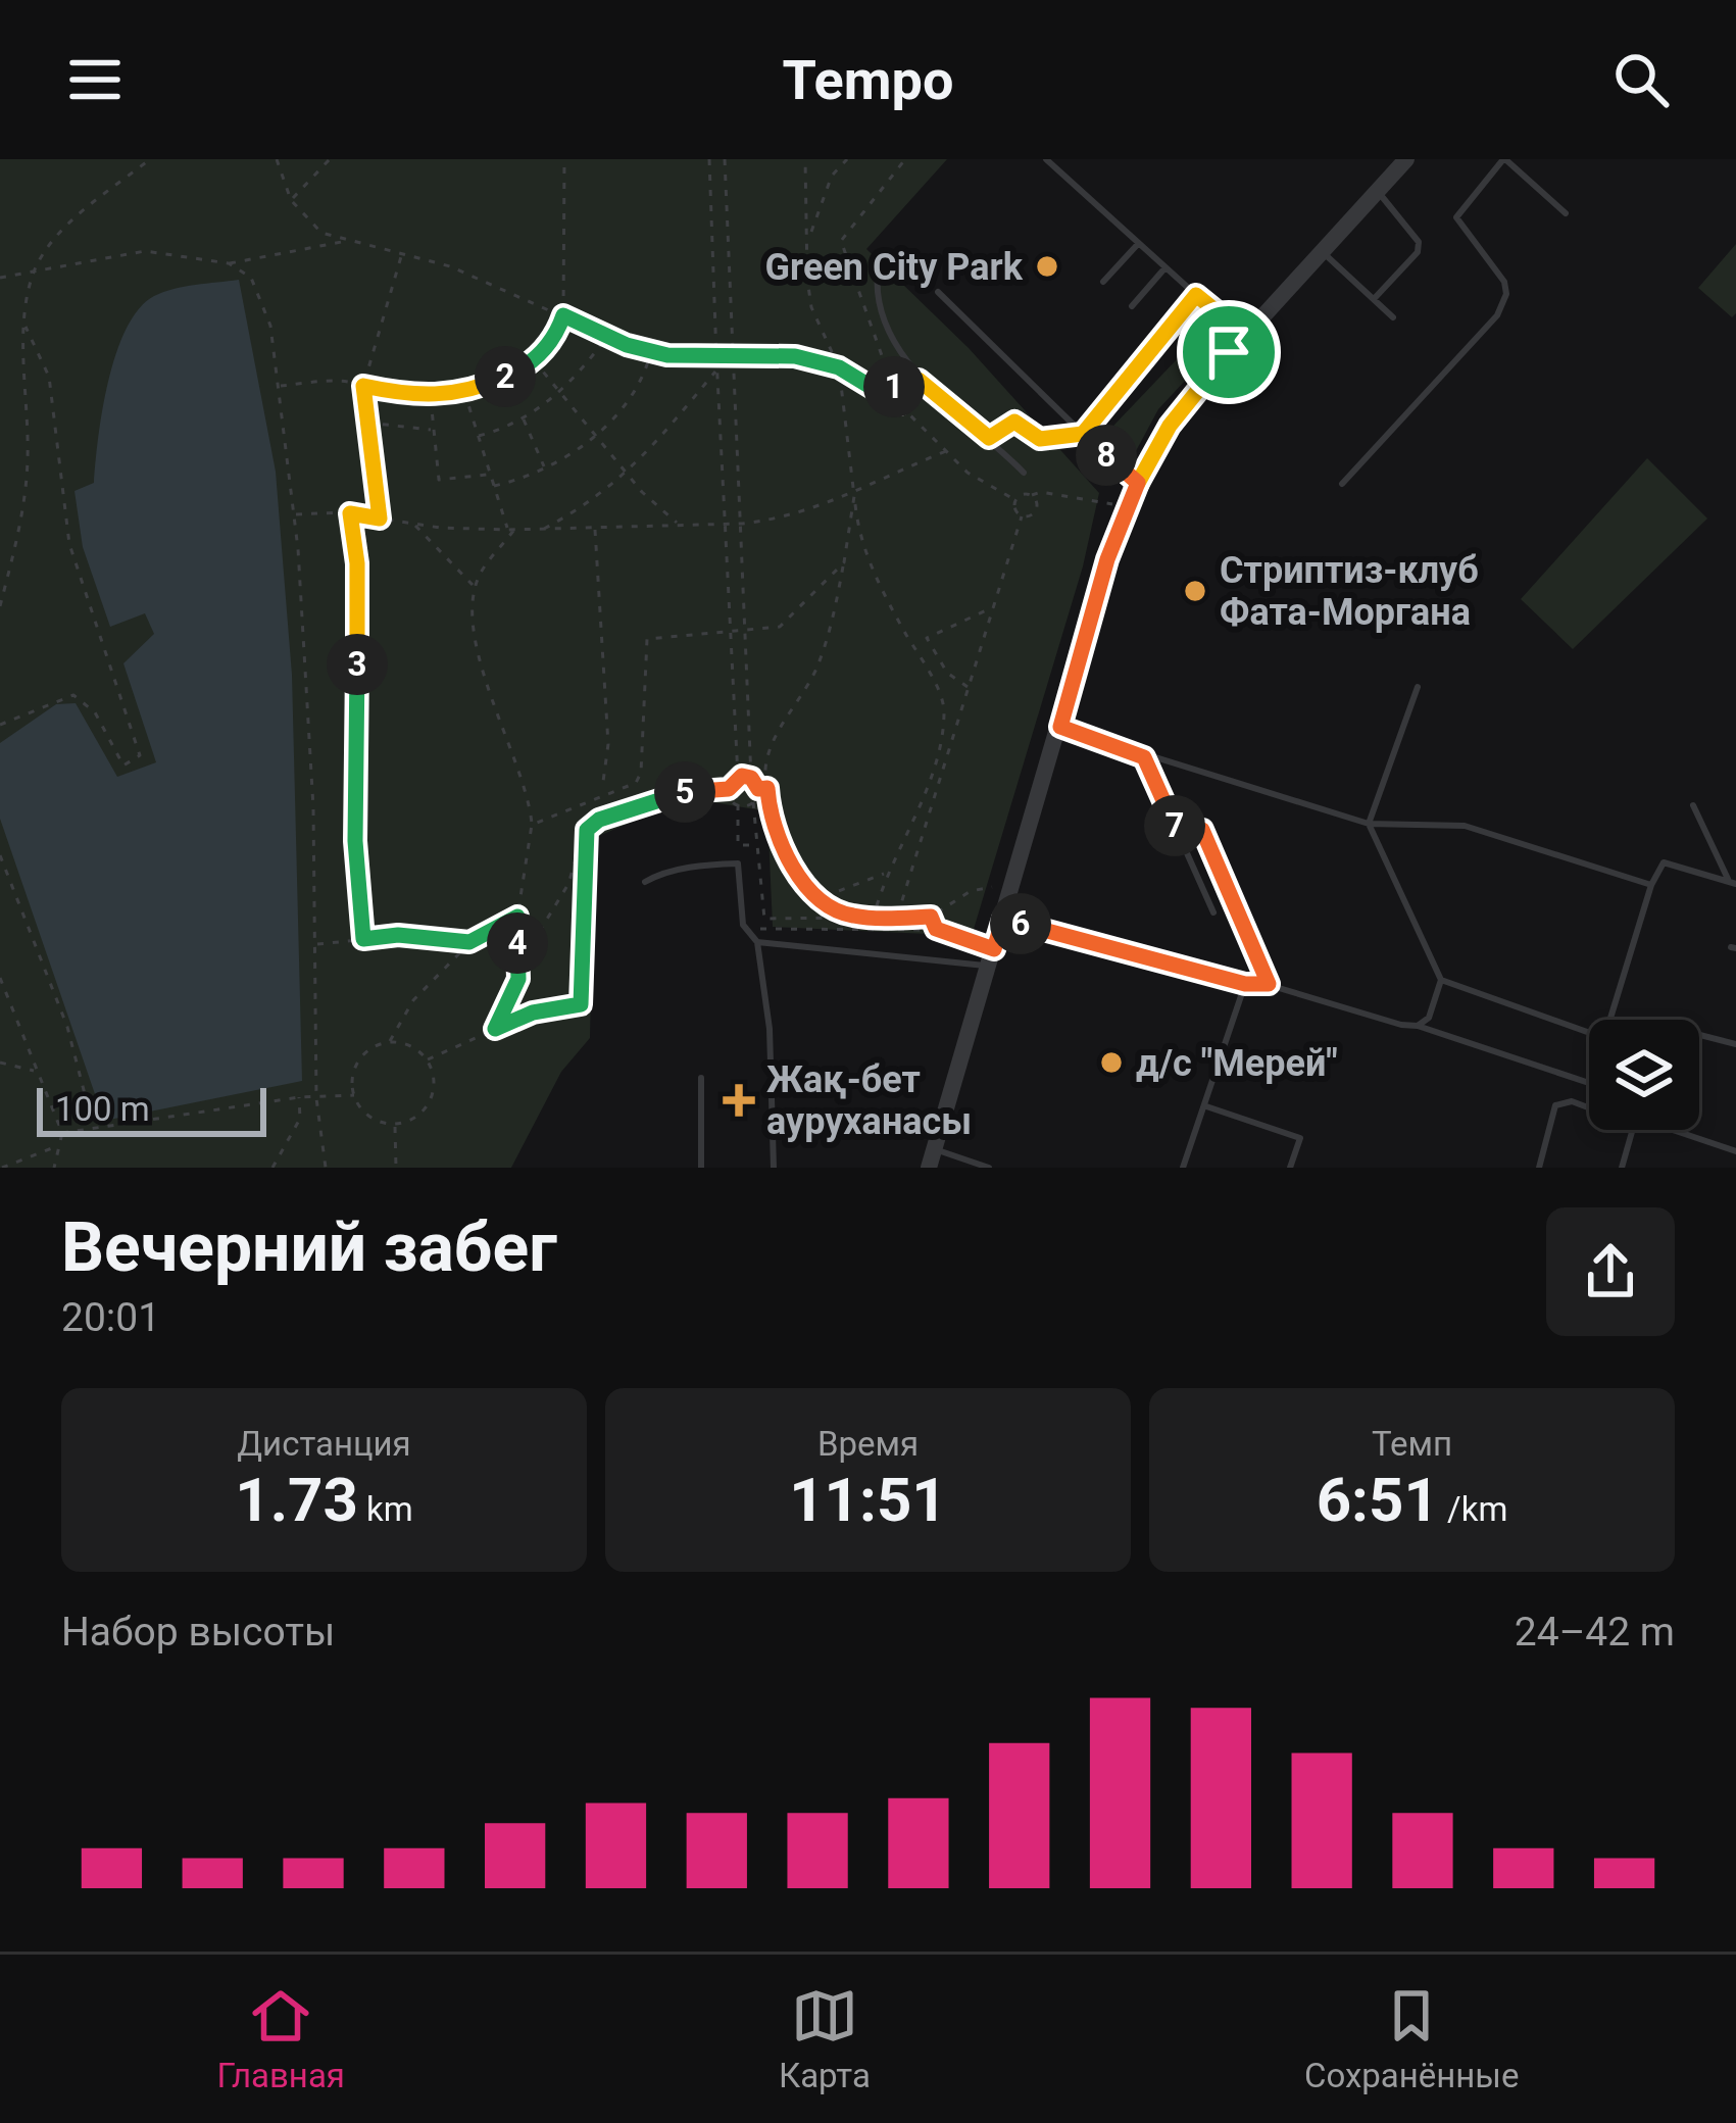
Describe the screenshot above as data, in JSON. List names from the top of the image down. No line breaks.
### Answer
{"places":{"other":["Green City Park","Стриптиз-клуб Фата-Моргана","д/с \"Мерей\""],"health":["Жақ-бет ауруханасы"]},"scale_bar":"100 m","page":{"header":"Tempo","pins":["2","1","8","3","5","7","6","4"],"scale":"100 m","heading":["Вечерний забег","20:01"],"stats":[["Дистанция","1.73 km"],["Время","11:51"],["Темп","6:51 /km"]],"chart":["Набор высоты","24–42 m"],"tabs":["Главная","Карта","Сохранённые"]}}
